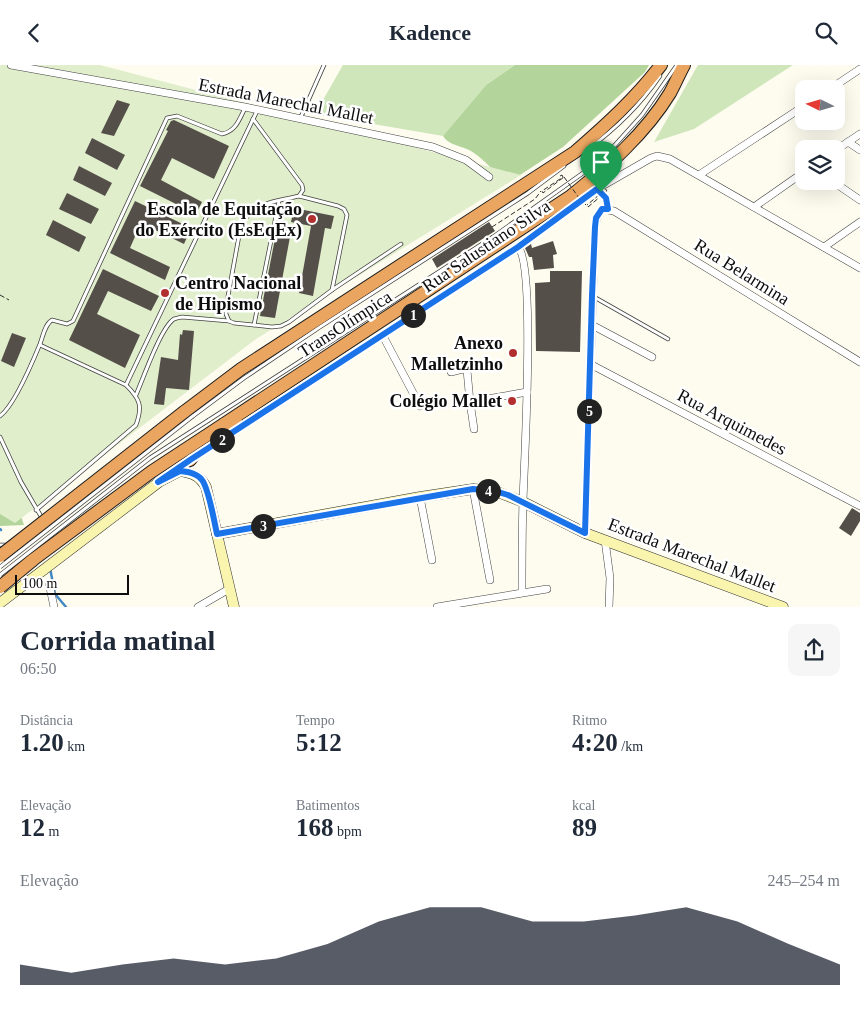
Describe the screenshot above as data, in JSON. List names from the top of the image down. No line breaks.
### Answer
{"streets":{"highway":["TransOlímpica"],"street":["Estrada Marechal Mallet","Rua Salustiano Silva","Rua Belarmina","Rua Arquimedes"]},"places":["Escola de Equitação do Exército (EsEqEx)","Centro Nacional de Hipismo","Anexo Malletzinho","Colégio Mallet"],"scale_bar":"100 m","north":"left","page":{"header":"Kadence","pins":["1","5","2","4","3"],"scale":"100 m","heading":["Corrida matinal","06:50"],"stats":[["Distância","1.20 km"],["Tempo","5:12"],["Ritmo","4:20 /km"],["Elevação","12 m"],["Batimentos","168 bpm"],["kcal","89"]],"chart":["Elevação","245–254 m"]}}
